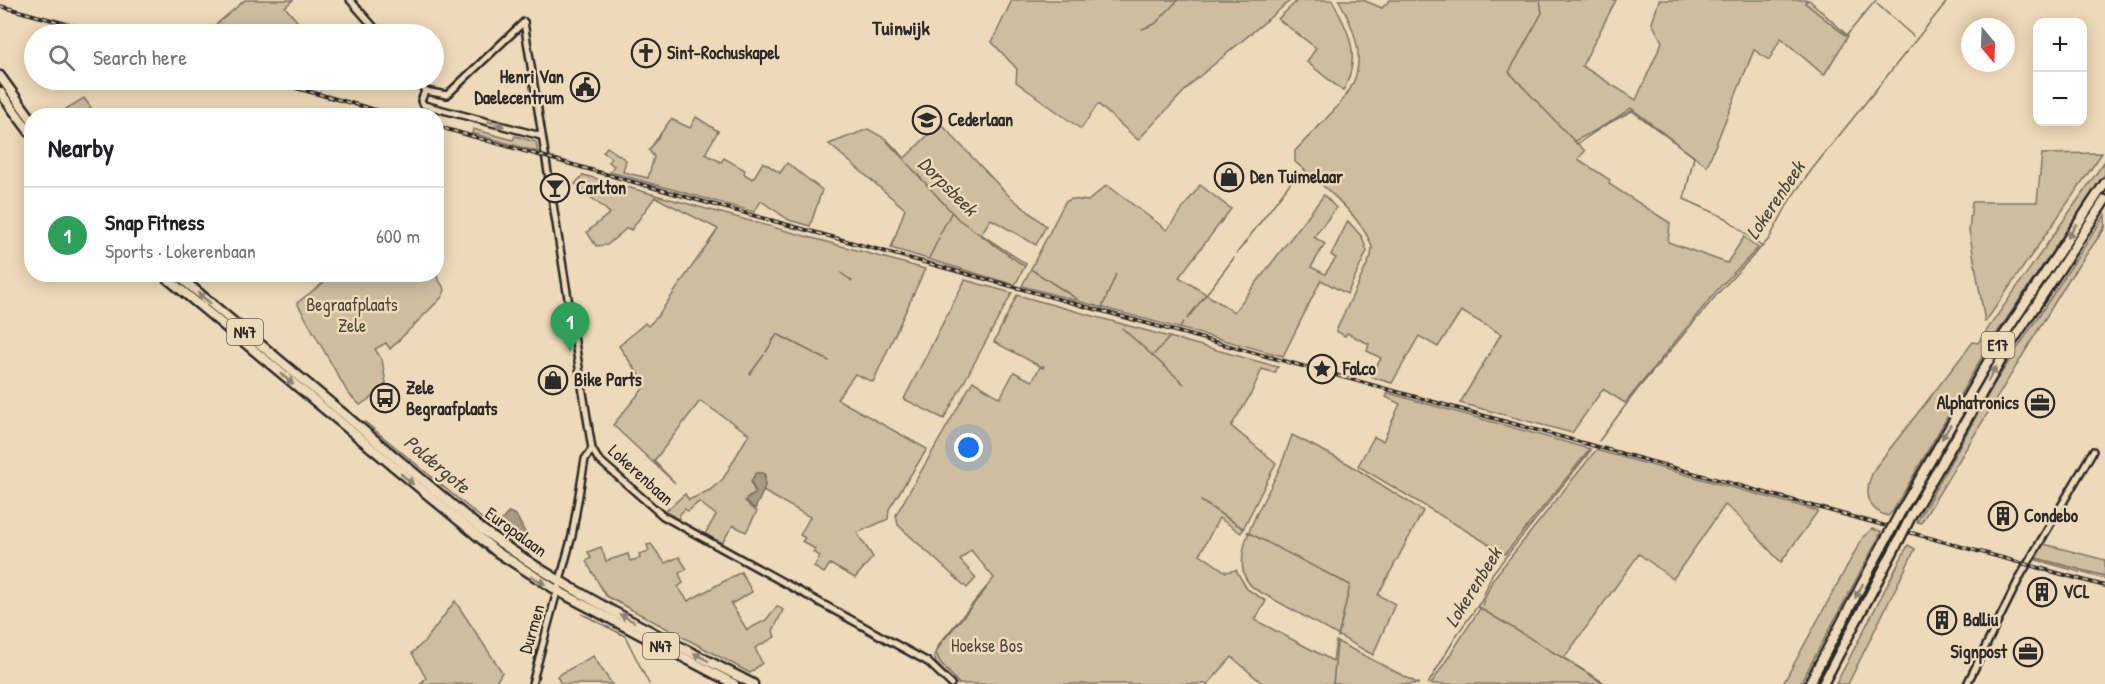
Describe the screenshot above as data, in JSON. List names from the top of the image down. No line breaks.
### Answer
{"streets":{"highway":["N47","E17","Europalaan"],"street":["Lokerenbaan","Durmen"]},"crossings":[["Lokerenbaan","Durmen"],["Europalaan","Durmen"]],"districts":["Tuinwijk"],"water":["Dorpsbeek","Lokerenbeek","Poldergote"],"parks":["Begraafplaats Zele","Hoekse Bos"],"places":{"church":["Sint-Rochuskapel"],"public building":["Henri Van Daelecentrum"],"school or university":["Cederlaan"],"shop":["Den Tuimelaar","Bike Parts"],"bar":["Carlton"],"place":["Falco"],"bus stop":["Zele Begraafplaats"],"office":["Alphatronics","Signpost"],"building":["Condebo","VCL","Balliu"]},"north":"bottom","page":{"map_buttons":["+","−"],"search":"Search here","heading":"Nearby","list":[{"mark":"1","name":"Snap Fitness","note":"Sports · Lokerenbaan","value":"600 m"}],"pins":"1"}}
